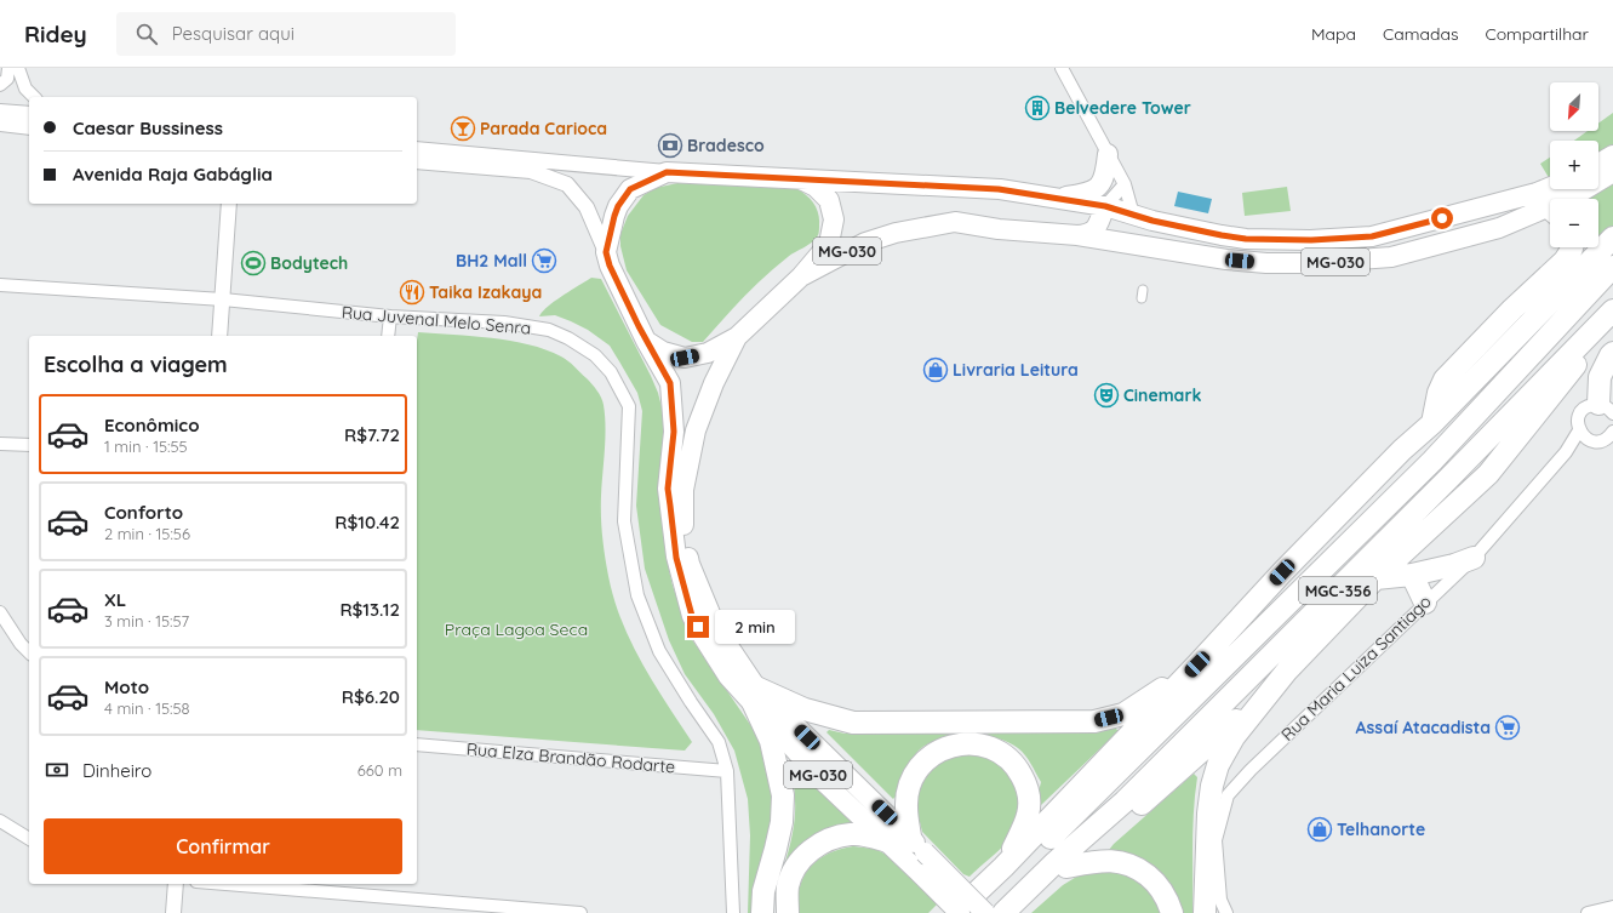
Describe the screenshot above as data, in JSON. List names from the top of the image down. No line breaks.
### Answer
{"streets":{"highway":["MG-030","MGC-356"],"street":["Rua Juvenal Melo Senra","Rua Maria Luiza Santiago","Rua Elza Brandão Rodarte"]},"crossings":[["Rua Juvenal Melo Senra","Rua Elza Brandão Rodarte"]],"parks":["Praça Lagoa Seca"],"places":{"building":["Belvedere Tower"],"bar":["Parada Carioca"],"bank":["Bradesco"],"supermarket":["BH2 Mall","Assaí Atacadista"],"sports":["Bodytech"],"restaurant":["Taika Izakaya"],"shop":["Livraria Leitura","Telhanorte"],"theatre":["Cinemark"]},"north":"bottom left","page":{"header":"Ridey","search":"Pesquisar aqui","nav":["Mapa","Camadas","Compartilhar"],"map_buttons":["+","−"],"banner":["Caesar Bussiness","Avenida Raja Gabáglia"],"heading":"Escolha a viagem","list":[{"name":"Econômico","note":"1 min · 15:55","value":"R$7.72"},{"name":"Conforto","note":"2 min · 15:56","value":"R$10.42"},{"name":"XL","note":"3 min · 15:57","value":"R$13.12"},{"name":"Moto","note":"4 min · 15:58","value":"R$6.20"}],"bubble":"2 min","pay":["Dinheiro","660 m"],"buttons":"Confirmar"}}
